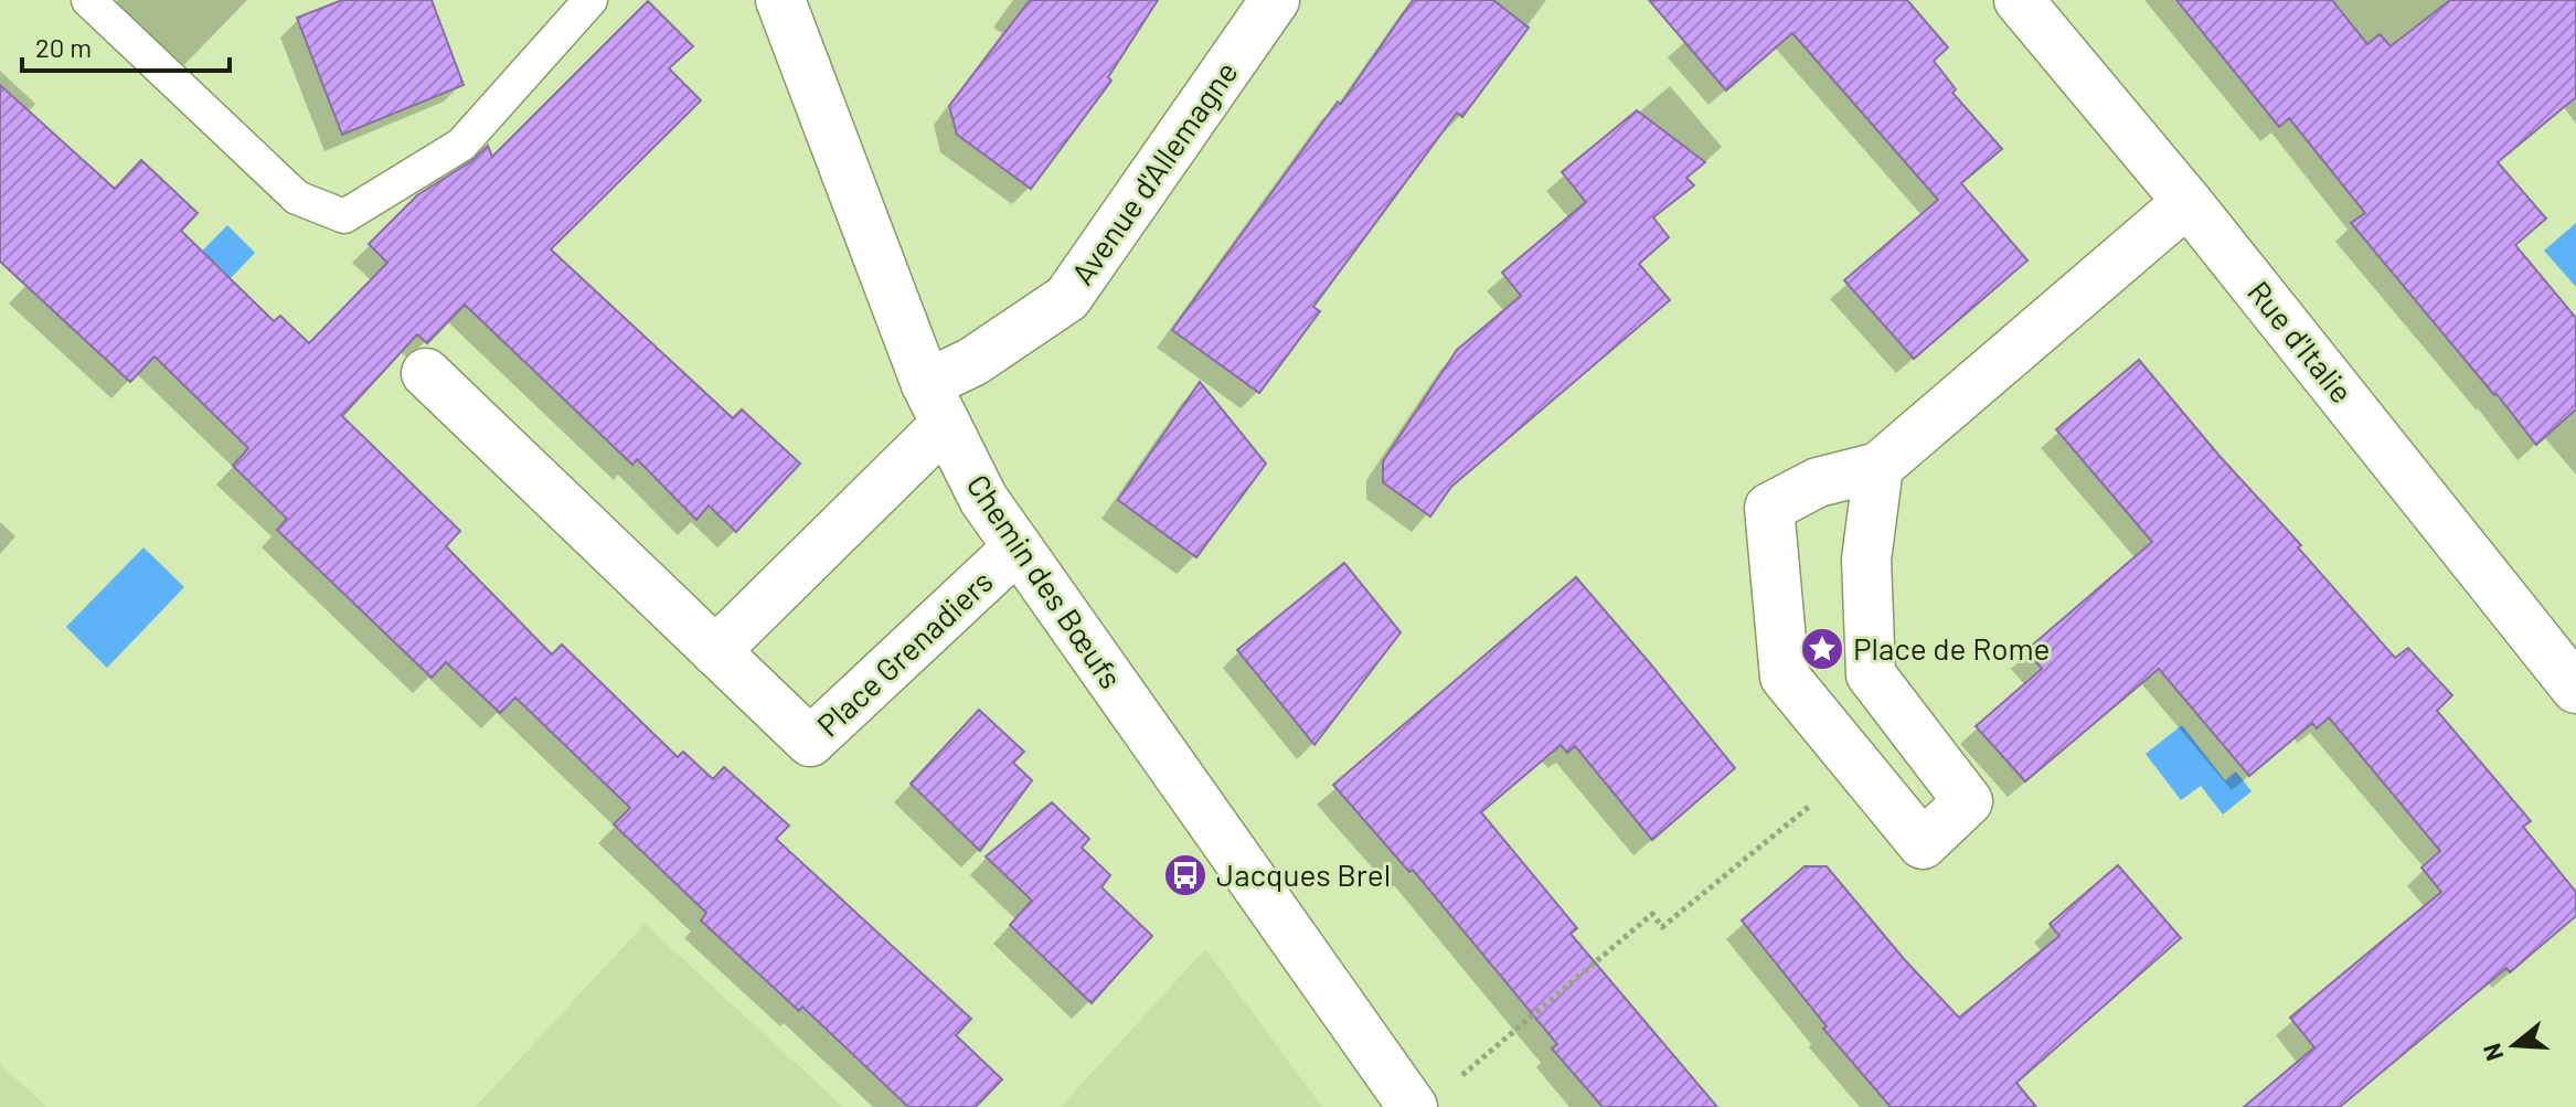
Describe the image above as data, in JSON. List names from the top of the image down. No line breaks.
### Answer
{"streets":{"street":["Avenue d'Allemagne","Rue d'Italie","Chemin des Bœufs","Place Grenadiers"]},"crossings":[["Avenue d'Allemagne","Chemin des Bœufs"],["Chemin des Bœufs","Place Grenadiers"]],"places":{"place":["Place de Rome"],"bus stop":["Jacques Brel"]},"scale_bar":"20 m","north":"left"}
